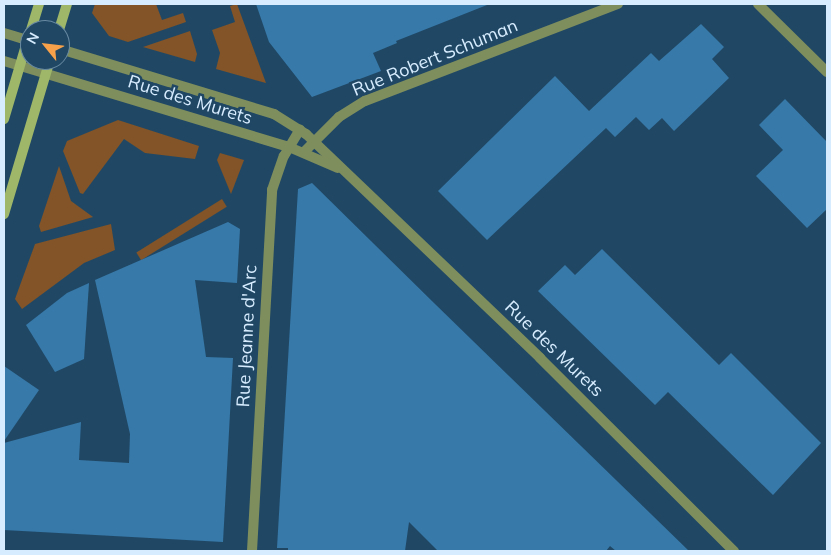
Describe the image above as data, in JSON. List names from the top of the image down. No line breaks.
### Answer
{"streets":{"street":["Rue Robert Schuman","Rue des Murets","Rue Jeanne d'Arc"]},"crossings":[["Rue Robert Schuman","Rue des Murets"],["Rue des Murets","Rue Jeanne d'Arc"]],"north":"top left"}
